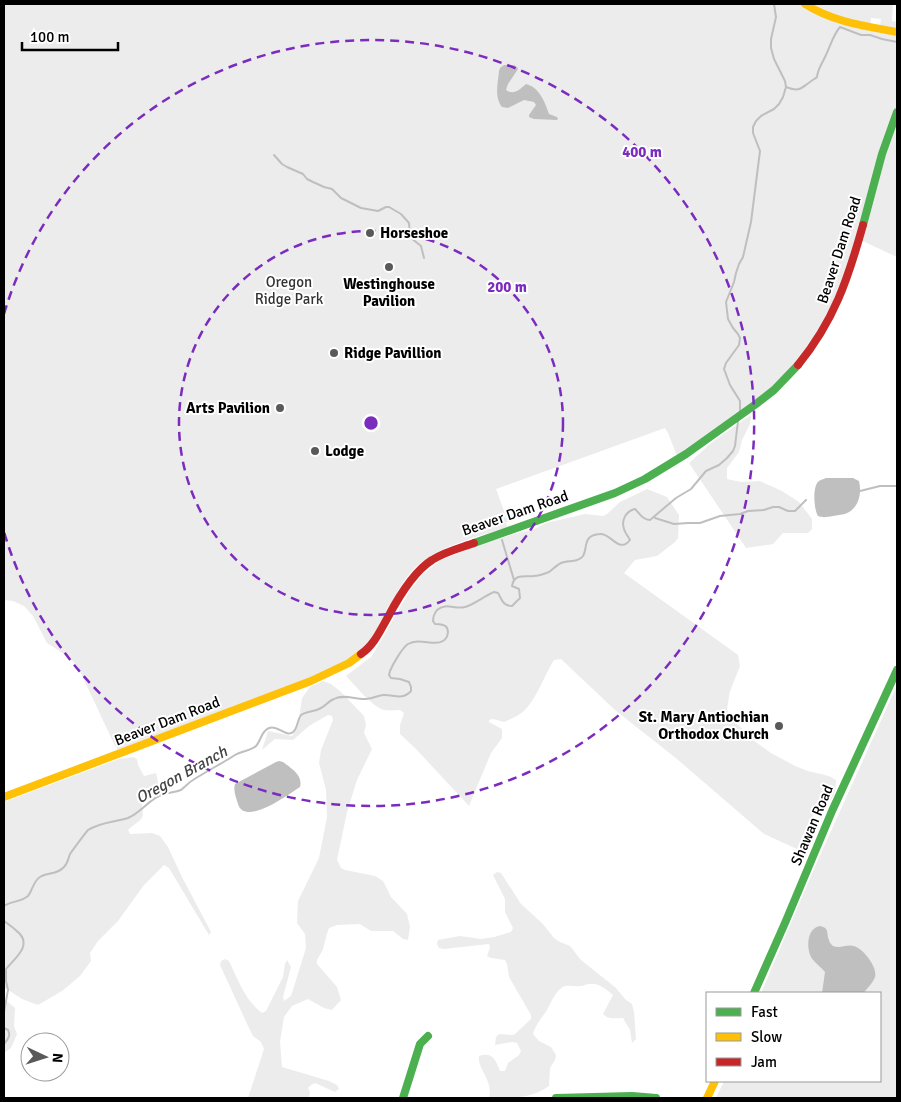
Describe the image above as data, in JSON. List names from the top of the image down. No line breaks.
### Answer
{"streets":{"street":["Beaver Dam Road","Shawan Road"]},"water":["Oregon Branch"],"parks":["Oregon Ridge Park"],"places":["Horseshoe","Westinghouse Pavilion","Ridge Pavillion","Arts Pavilion","Lodge","St. Mary Antiochian Orthodox Church"],"legend":["Fast","Slow","Jam"],"scale_bar":"100 m","north":"right","rings":["400 m","200 m"]}
